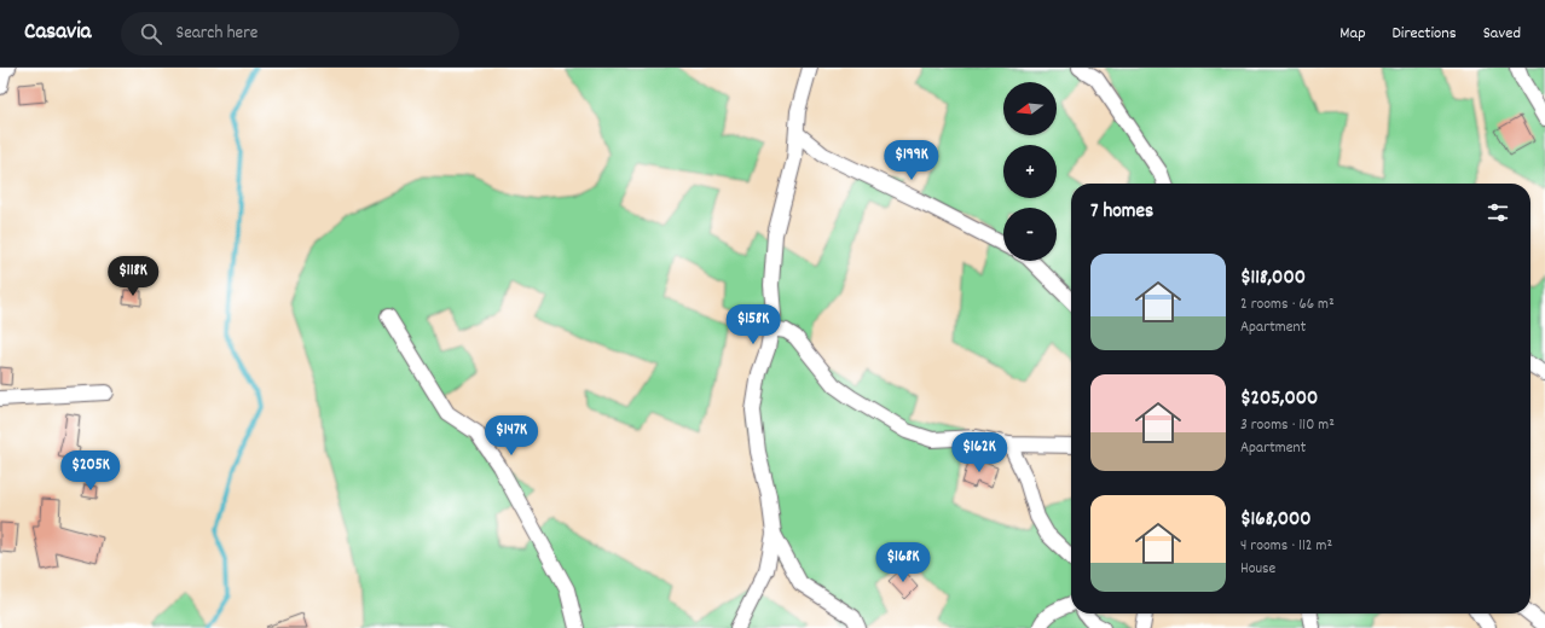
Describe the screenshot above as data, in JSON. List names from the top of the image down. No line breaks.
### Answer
{"north":"left","page":{"header":"Casavia","search":"Search here","nav":["Map","Directions","Saved"],"map_buttons":["+","−"],"price":["$199K","$118K","$158K","$147K","$162K","$205K","$168K"],"heading":"7 homes","list":[{"name":"$118,000","note":"2 rooms · 66 m² · Apartment"},{"name":"$205,000","note":"3 rooms · 110 m² · Apartment"},{"name":"$168,000","note":"4 rooms · 112 m² · House"}]}}
